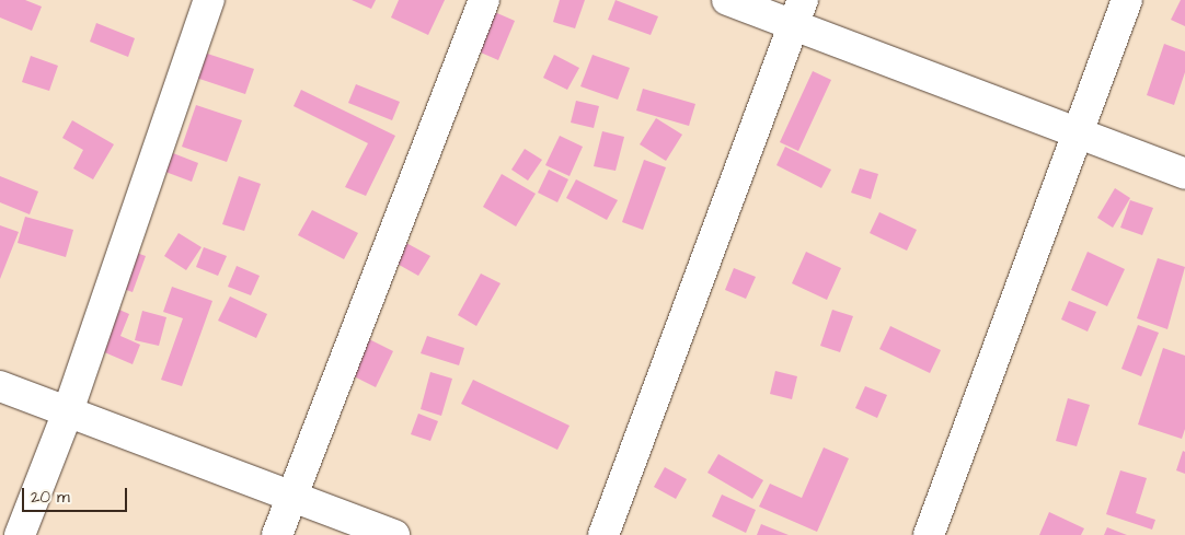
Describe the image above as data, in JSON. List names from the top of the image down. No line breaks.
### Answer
{"scale_bar":"20 m"}
